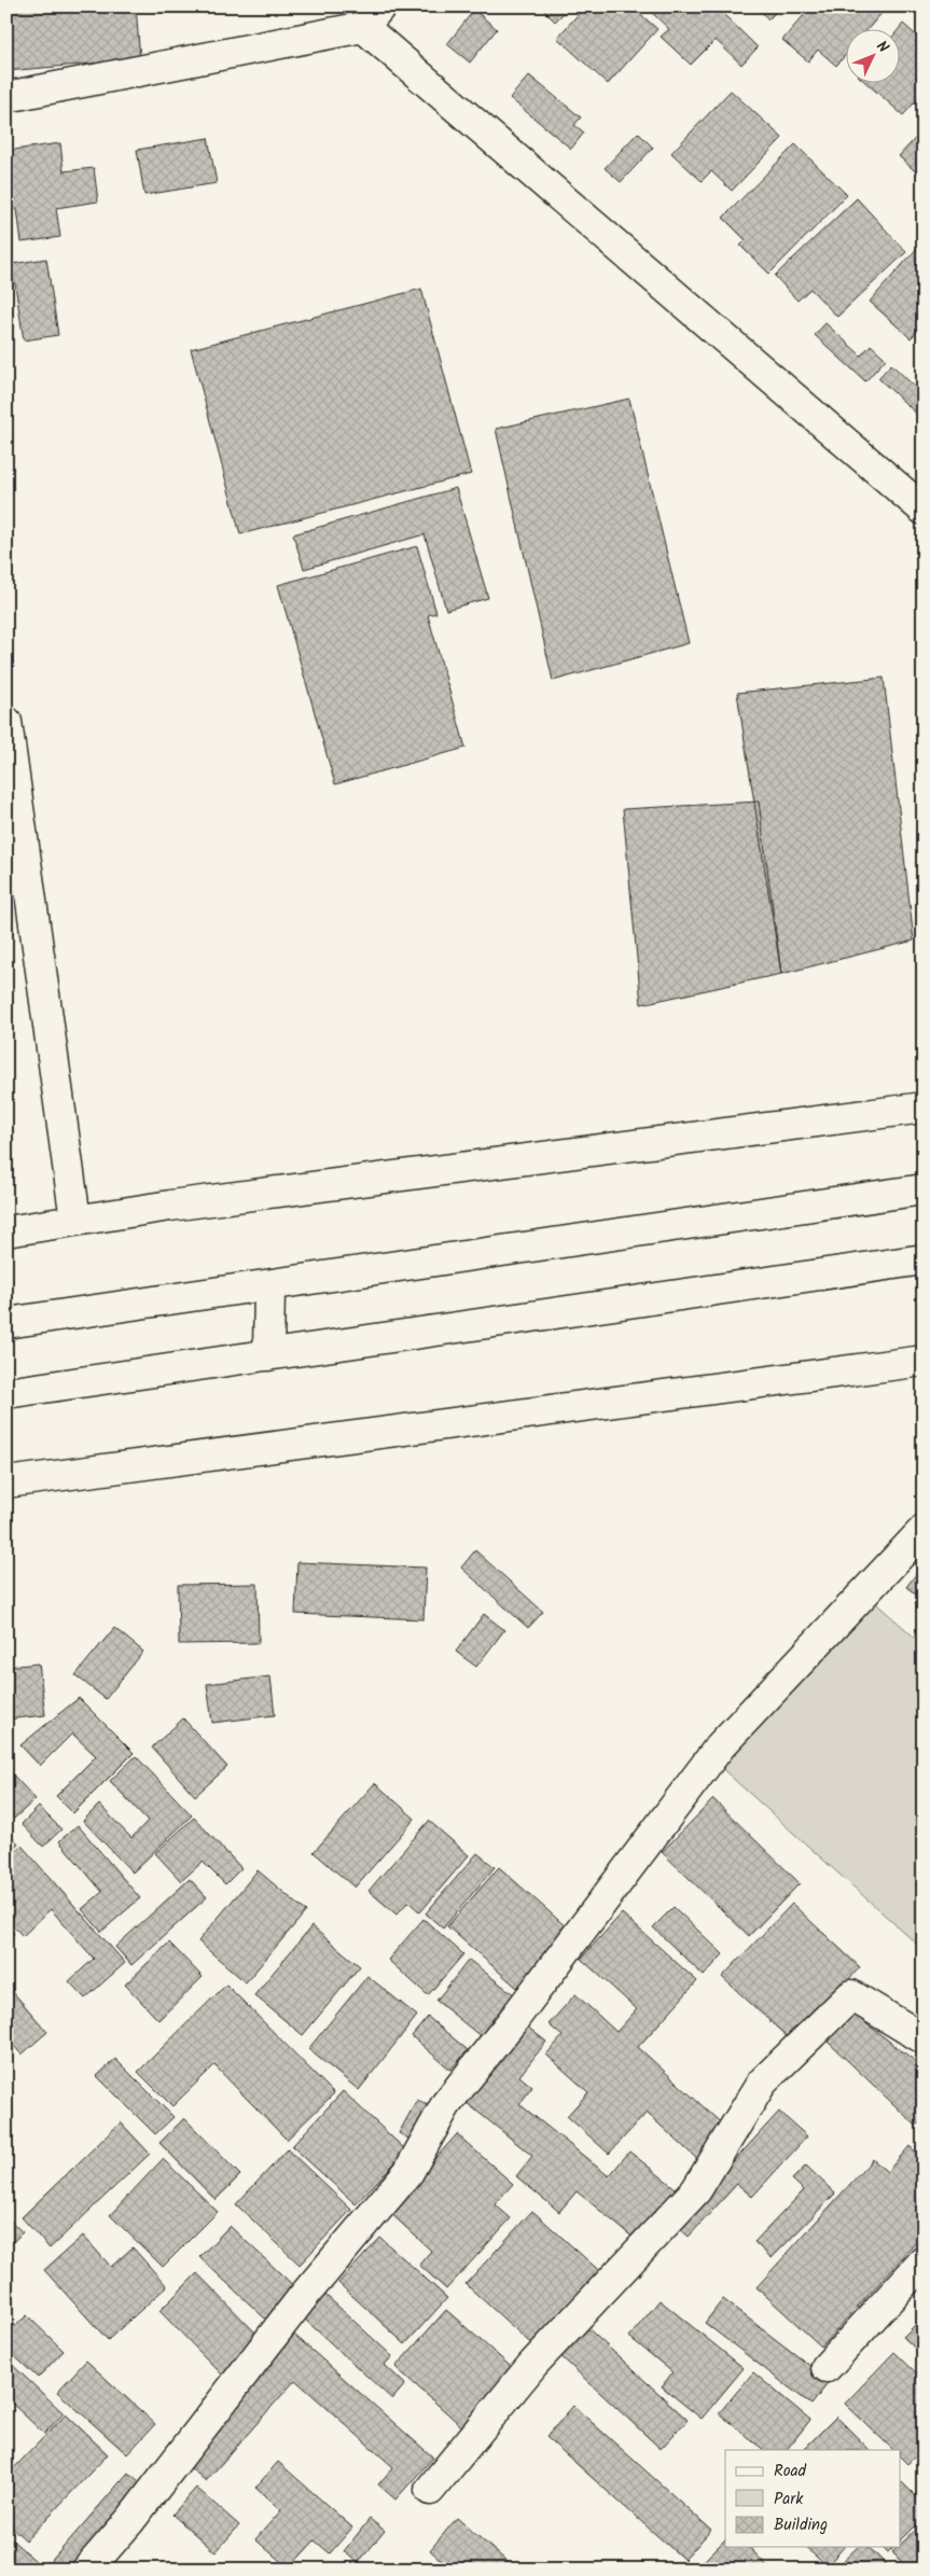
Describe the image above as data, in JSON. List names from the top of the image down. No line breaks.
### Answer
{"legend":["Road","Park","Building"],"north":"top right"}
